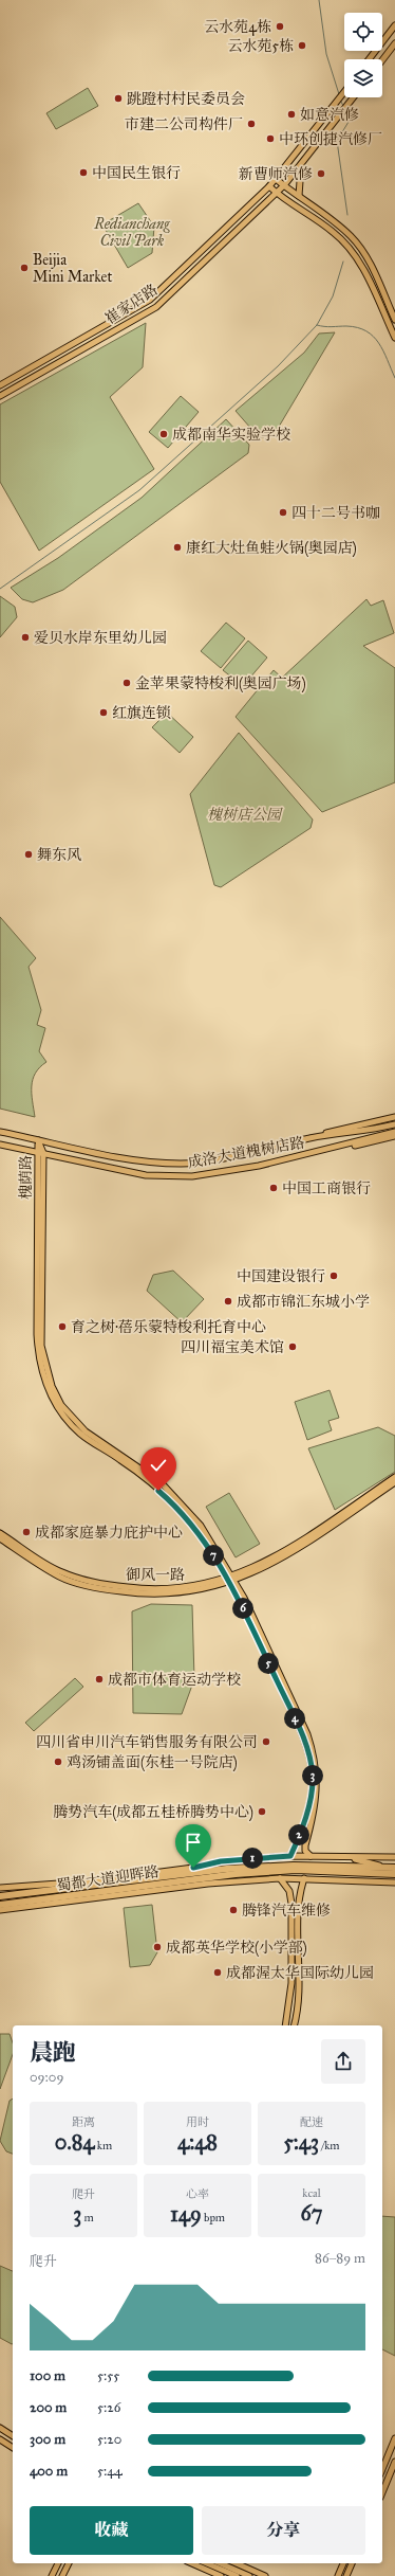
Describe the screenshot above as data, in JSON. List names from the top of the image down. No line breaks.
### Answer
{"streets":{"highway":["蜀都大道迎晖路"],"main road":["崔家店路","成洛大道槐树店路","槐荫路","御风一路"]},"crossings":[["成洛大道槐树店路","槐荫路"],["槐荫路","御风一路"],["槐荫路","蜀都大道迎晖路"]],"parks":["Redianchang Civil Park","槐树店公园"],"places":["云水苑4栋","云水苑5栋","跳蹬村村民委员会","如意汽修","市建二公司构件厂","中环创捷汽修厂","中国民生银行","新曹师汽修","Beijia Mini Market","成都南华实验学校","四十二号书咖","康红大灶鱼蛙火锅(奥园店)","爱贝水岸东里幼儿园","金苹果蒙特梭利(奥园广场)","红旗连锁","舞东风","中国工商银行","中国建设银行","成都市锦汇东城小学","育之树·蓓乐蒙特梭利托育中心","四川福宝美术馆","成都家庭暴力庇护中心","成都市体育运动学校","四川省申川汽车销售服务有限公司","鸡汤铺盖面(东桂一号院店)","腾势汽车(成都五桂桥腾势中心)","腾锋汽车维修","成都英华学校(小学部)","成都渥太华国际幼儿园"],"page":{"pins":["7","6","5","4","3","2","1"],"heading":["晨跑","09:09"],"stats":[["距离","0.84 km"],["用时","4:48"],["配速","5:43 /km"],["爬升","3 m"],["心率","149 bpm"],["kcal","67"]],"chart":["爬升","86–89 m"],"list":[{"name":"100 m","note":"5:55"},{"name":"200 m","note":"5:26"},{"name":"300 m","note":"5:20"},{"name":"400 m","note":"5:44"}],"buttons":["收藏","分享"]}}
